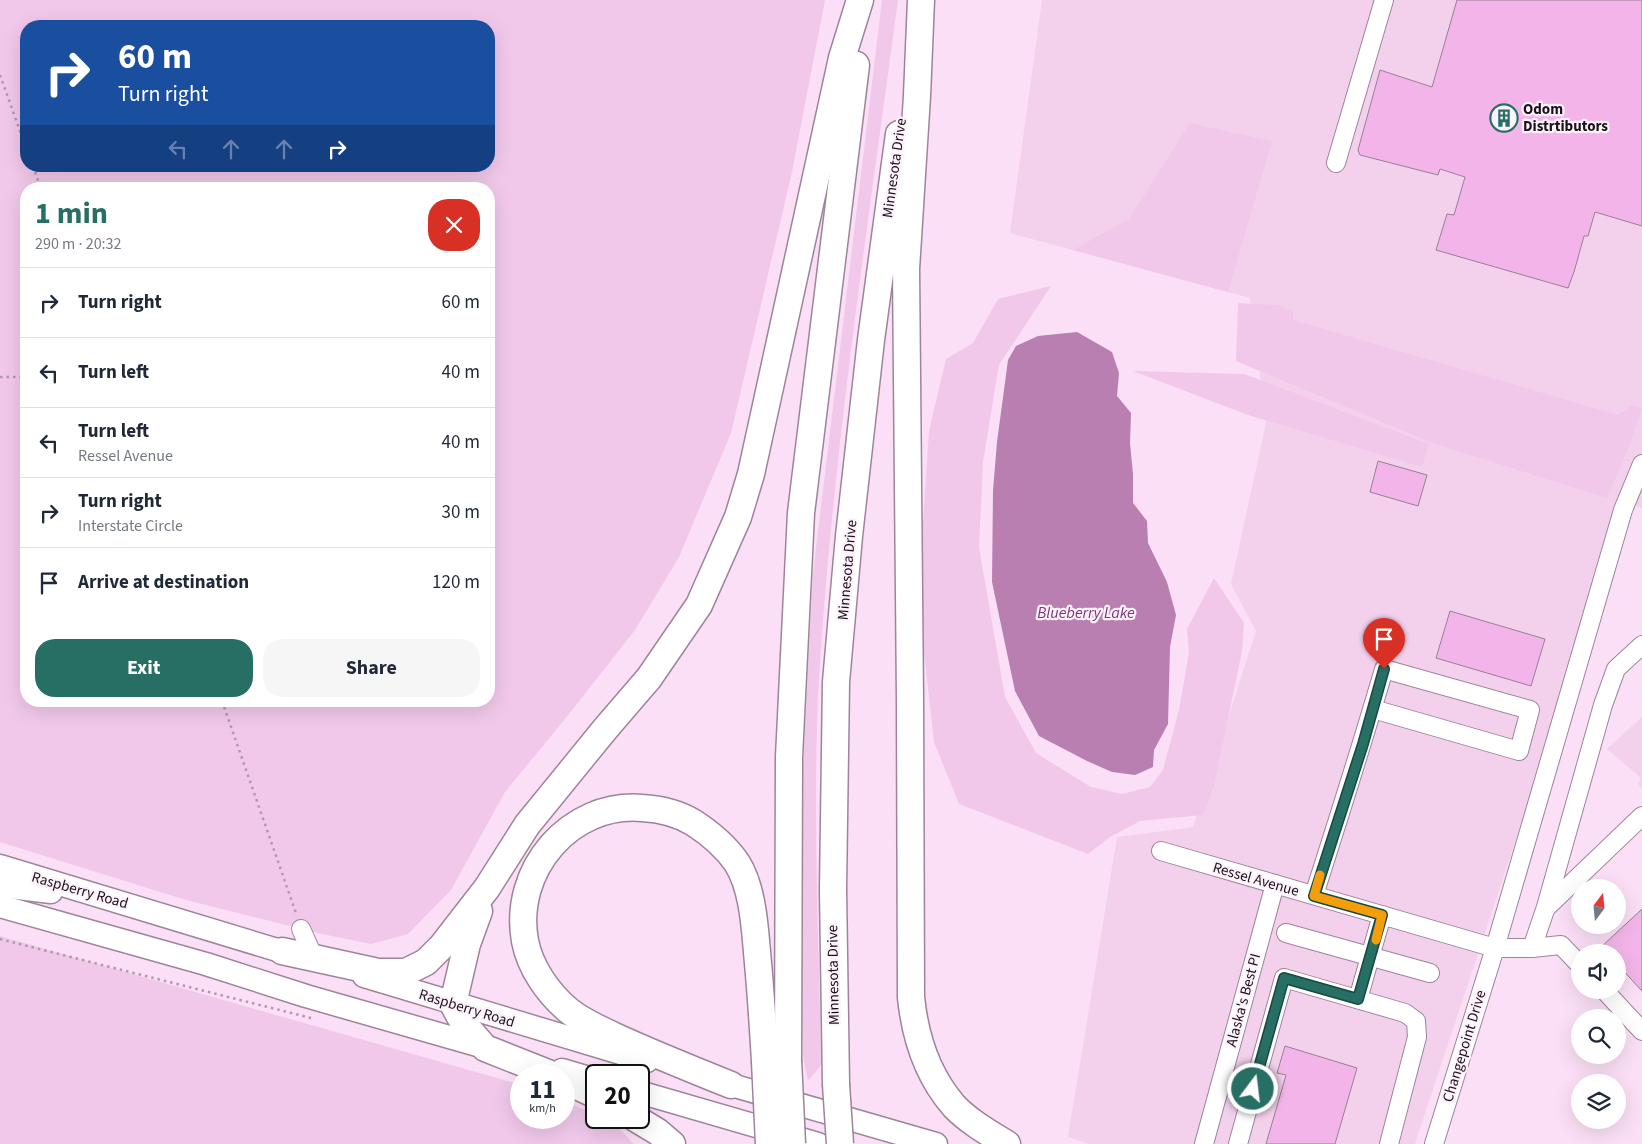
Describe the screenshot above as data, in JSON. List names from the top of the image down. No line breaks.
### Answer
{"streets":{"highway":["Minnesota Drive"],"main road":["Raspberry Road"],"street":["Ressel Avenue","Alaska's Best PI","Changepoint Drive"]},"crossings":[["Ressel Avenue","Alaska's Best PI"],["Ressel Avenue","Changepoint Drive"]],"water":["Blueberry Lake"],"places":{"building":["Odom Distrtibutors"]},"north":"top","page":{"turn":["60 m","Turn right"],"heading":["1 min","290 m · 20:32"],"list":[{"name":"Turn right","value":"60 m"},{"name":"Turn left","value":"40 m"},{"name":"Turn left","note":"Ressel Avenue","value":"40 m"},{"name":"Turn right","note":"Interstate Circle","value":"30 m"},{"name":"Arrive at destination","value":"120 m"}],"buttons":["Exit","Share"],"speed":"11 km/h","limit":"20"}}
